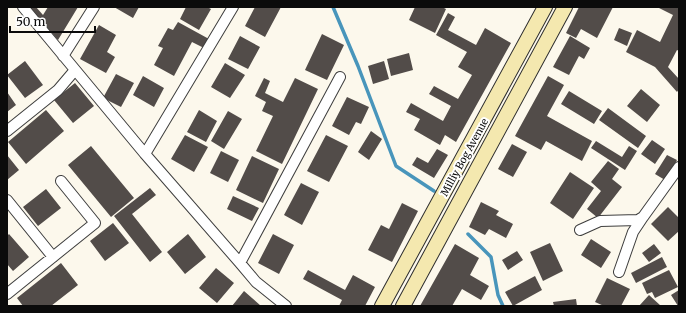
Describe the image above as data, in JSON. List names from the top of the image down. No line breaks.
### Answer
{"streets":{"main road":["Milliy Bog Avenue"]},"scale_bar":"50 m"}
